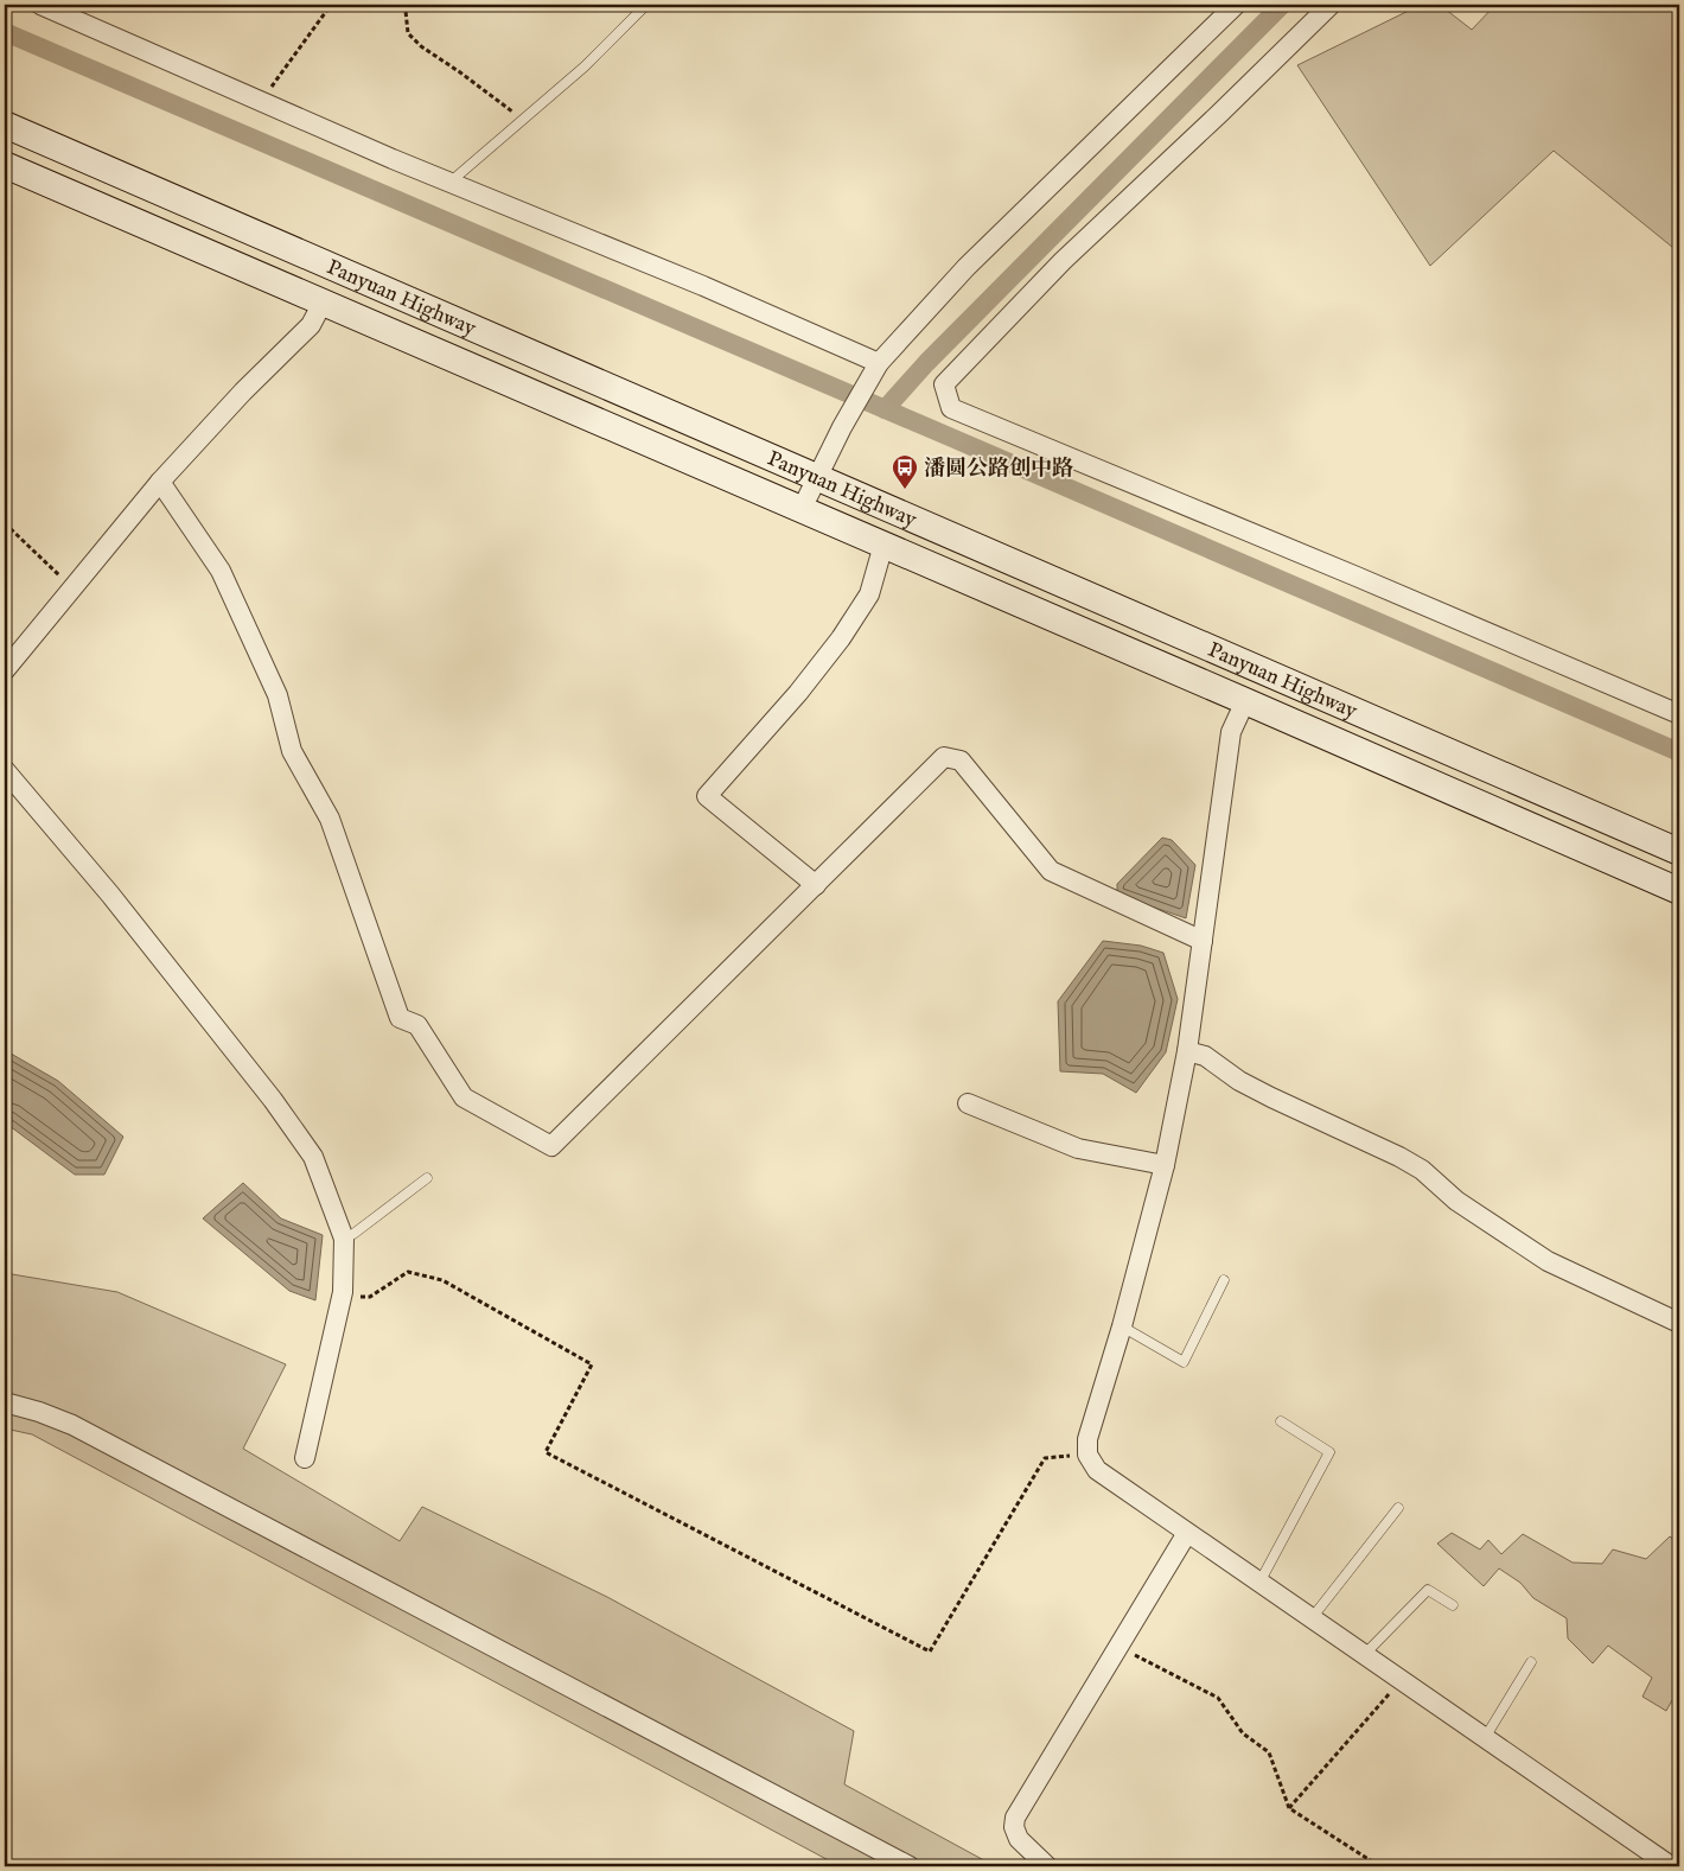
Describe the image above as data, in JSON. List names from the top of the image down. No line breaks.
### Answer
{"streets":{"main road":["Panyuan Highway"]},"places":{"bus stop":["潘圆公路创中路"]}}
